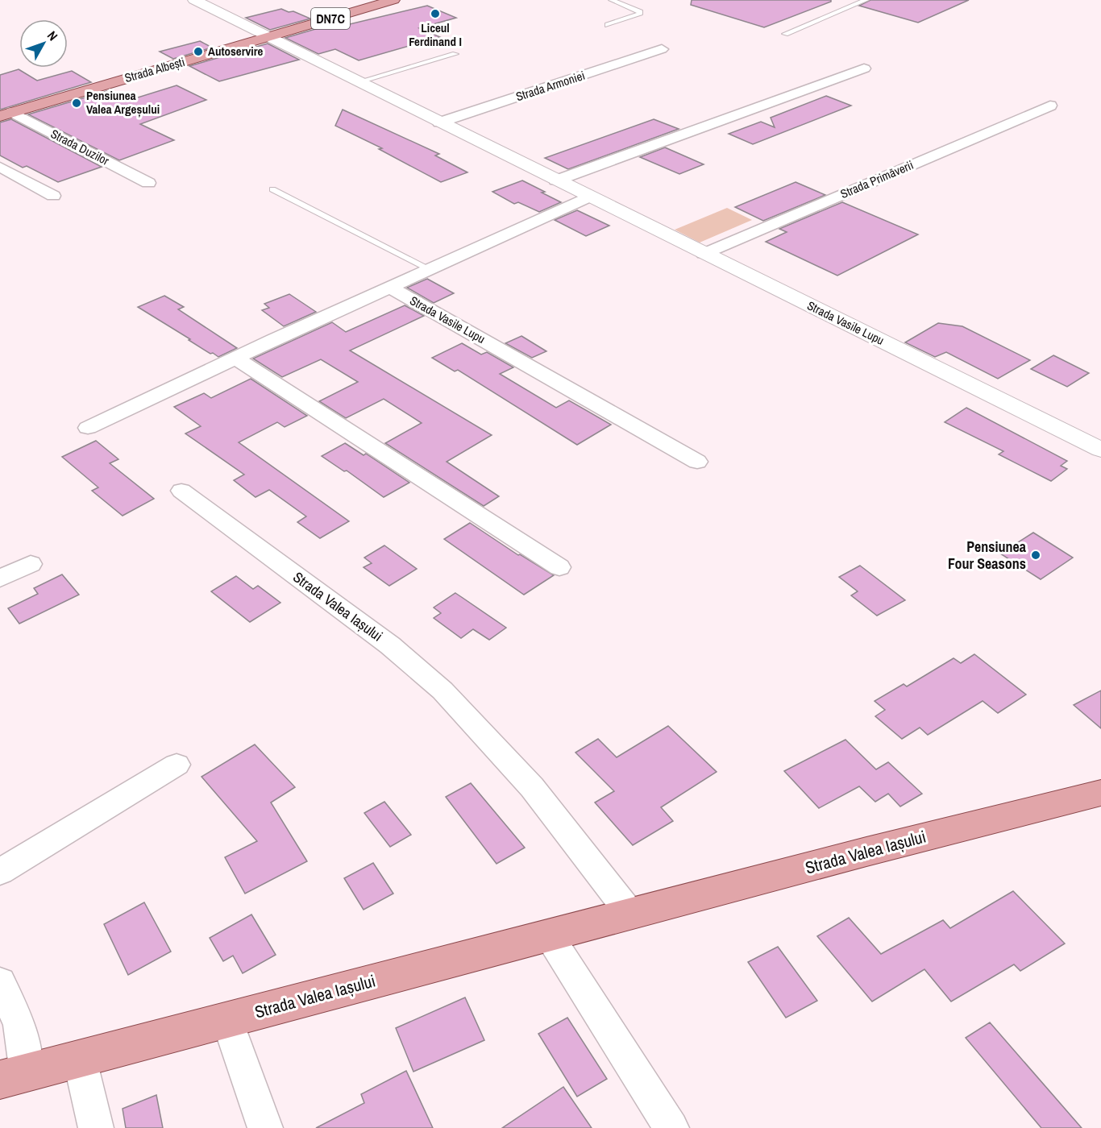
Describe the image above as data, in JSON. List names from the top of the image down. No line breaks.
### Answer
{"streets":{"main road":["DN7C","Strada Albești","Strada Vasile Lupu","Strada Valea Iașului"],"street":["Strada Armoniei","Strada Duzilor","Strada Primăverii"]},"crossings":[["Strada Albești","Strada Duzilor"],["Strada Albești","Strada Vasile Lupu"],["Strada Armoniei","Strada Vasile Lupu"],["Strada Primăverii","Strada Vasile Lupu"]],"places":["Liceul Ferdinand I","Autoservire","Pensiunea Valea Argeșului","Pensiunea Four Seasons"],"north":"top right"}
